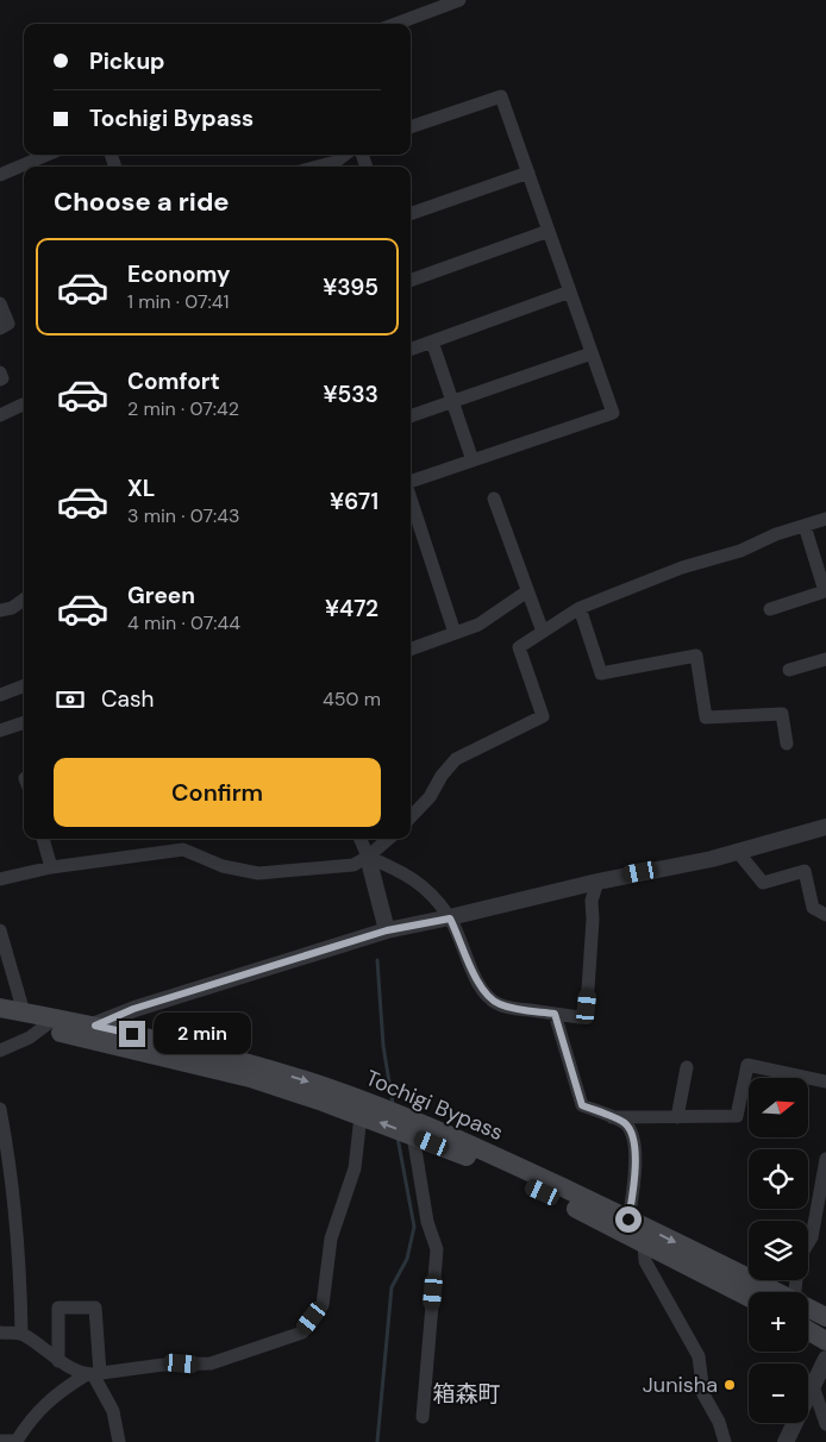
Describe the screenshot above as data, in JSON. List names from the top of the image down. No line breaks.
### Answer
{"streets":{"main road":["Tochigi Bypass"]},"districts":["箱森町"],"places":["Junisha"],"north":"right","page":{"banner":["Pickup","Tochigi Bypass"],"heading":"Choose a ride","list":[{"name":"Economy","note":"1 min · 07:41","value":"¥395"},{"name":"Comfort","note":"2 min · 07:42","value":"¥533"},{"name":"XL","note":"3 min · 07:43","value":"¥671"},{"name":"Green","note":"4 min · 07:44","value":"¥472"}],"pay":["Cash","450 m"],"buttons":"Confirm","bubble":"2 min","map_buttons":["+","−"]}}
